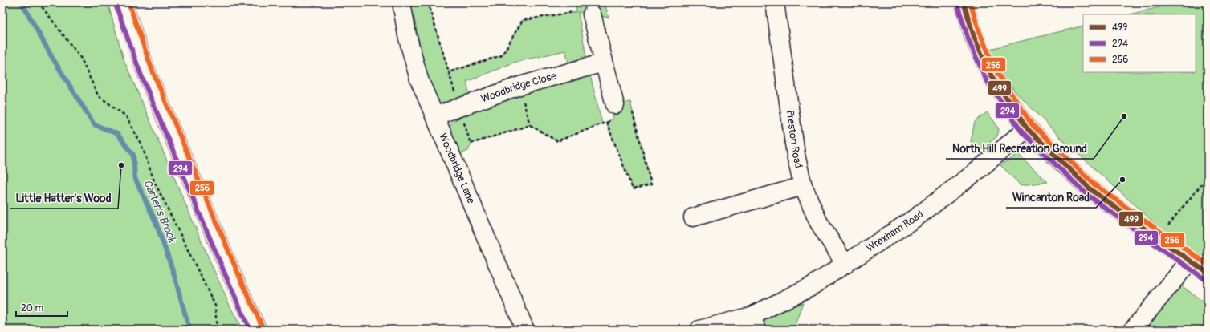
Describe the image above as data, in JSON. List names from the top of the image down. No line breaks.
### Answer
{"streets":{"street":["Woodbridge Close","Preston Road","Woodbridge Lane","Wrexham Road"]},"crossings":[["Woodbridge Close","Woodbridge Lane"],["Preston Road","Wrexham Road"]],"water":["Carter's Brook"],"places":["North Hill Recreation Ground","Little Hatter's Wood","Wincanton Road"],"lines":["transit line 499","transit line 256","transit line 294"],"legend":["499","294","256"],"scale_bar":"20 m"}
